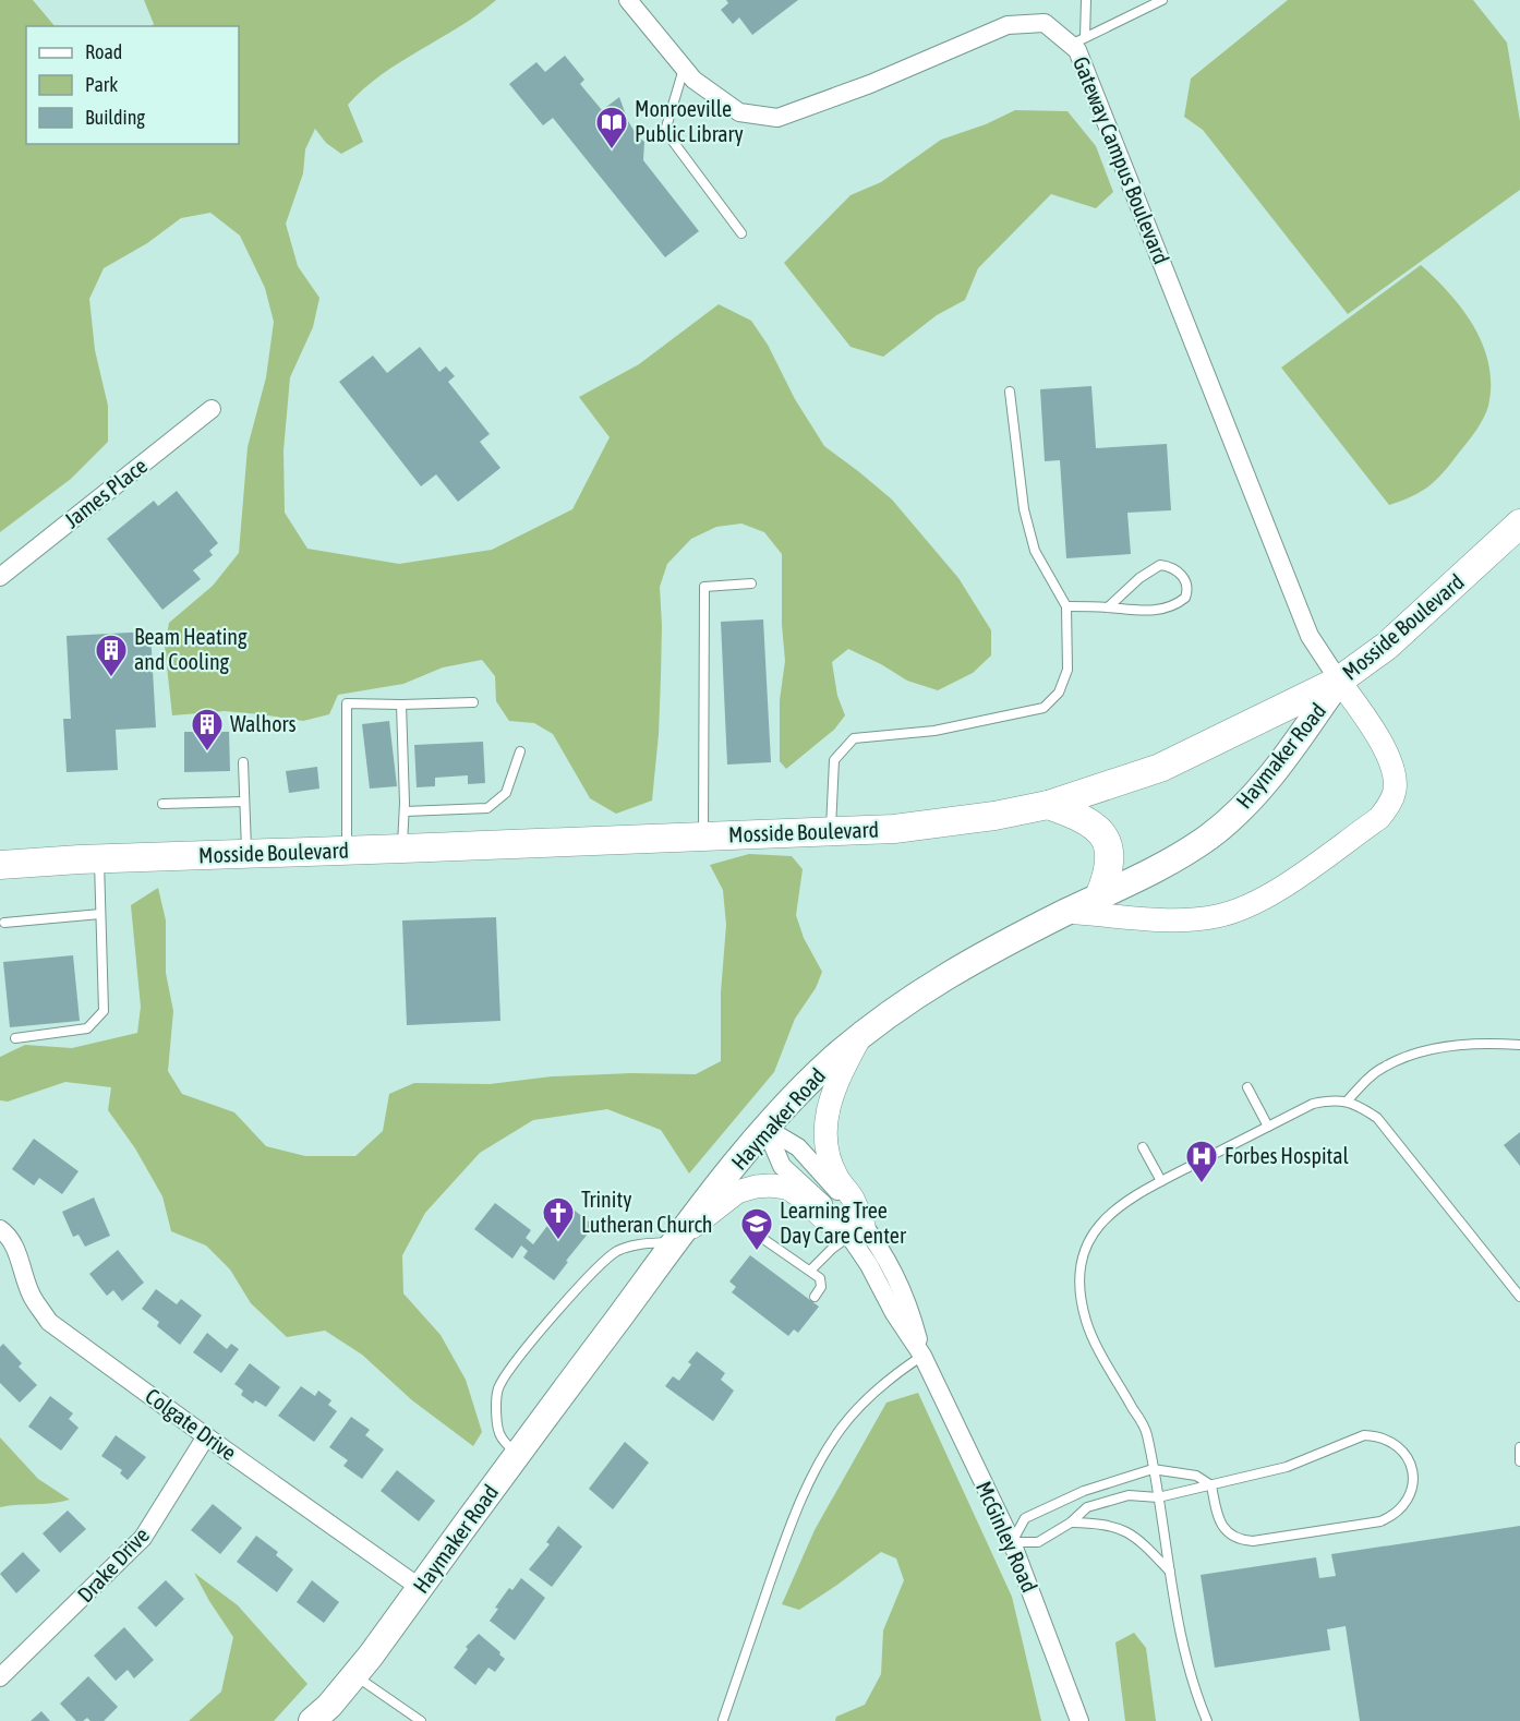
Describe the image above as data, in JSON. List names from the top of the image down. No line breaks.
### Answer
{"streets":{"main road":["Mosside Boulevard","Haymaker Road"],"street":["Gateway Campus Boulevard","James Place","Colgate Drive","McGinley Road","Drake Drive"]},"crossings":[["Gateway Campus Boulevard","Mosside Boulevard"],["Gateway Campus Boulevard","Haymaker Road"],["Mosside Boulevard","Haymaker Road"],["Haymaker Road","Colgate Drive"],["Haymaker Road","McGinley Road"],["Colgate Drive","Drake Drive"]],"places":{"library":["Monroeville Public Library"],"building":["Beam Heating and Cooling","Walhors"],"hospital":["Forbes Hospital"],"church":["Trinity Lutheran Church"],"school or university":["Learning Tree Day Care Center"]},"legend":["Road","Park","Building"]}
